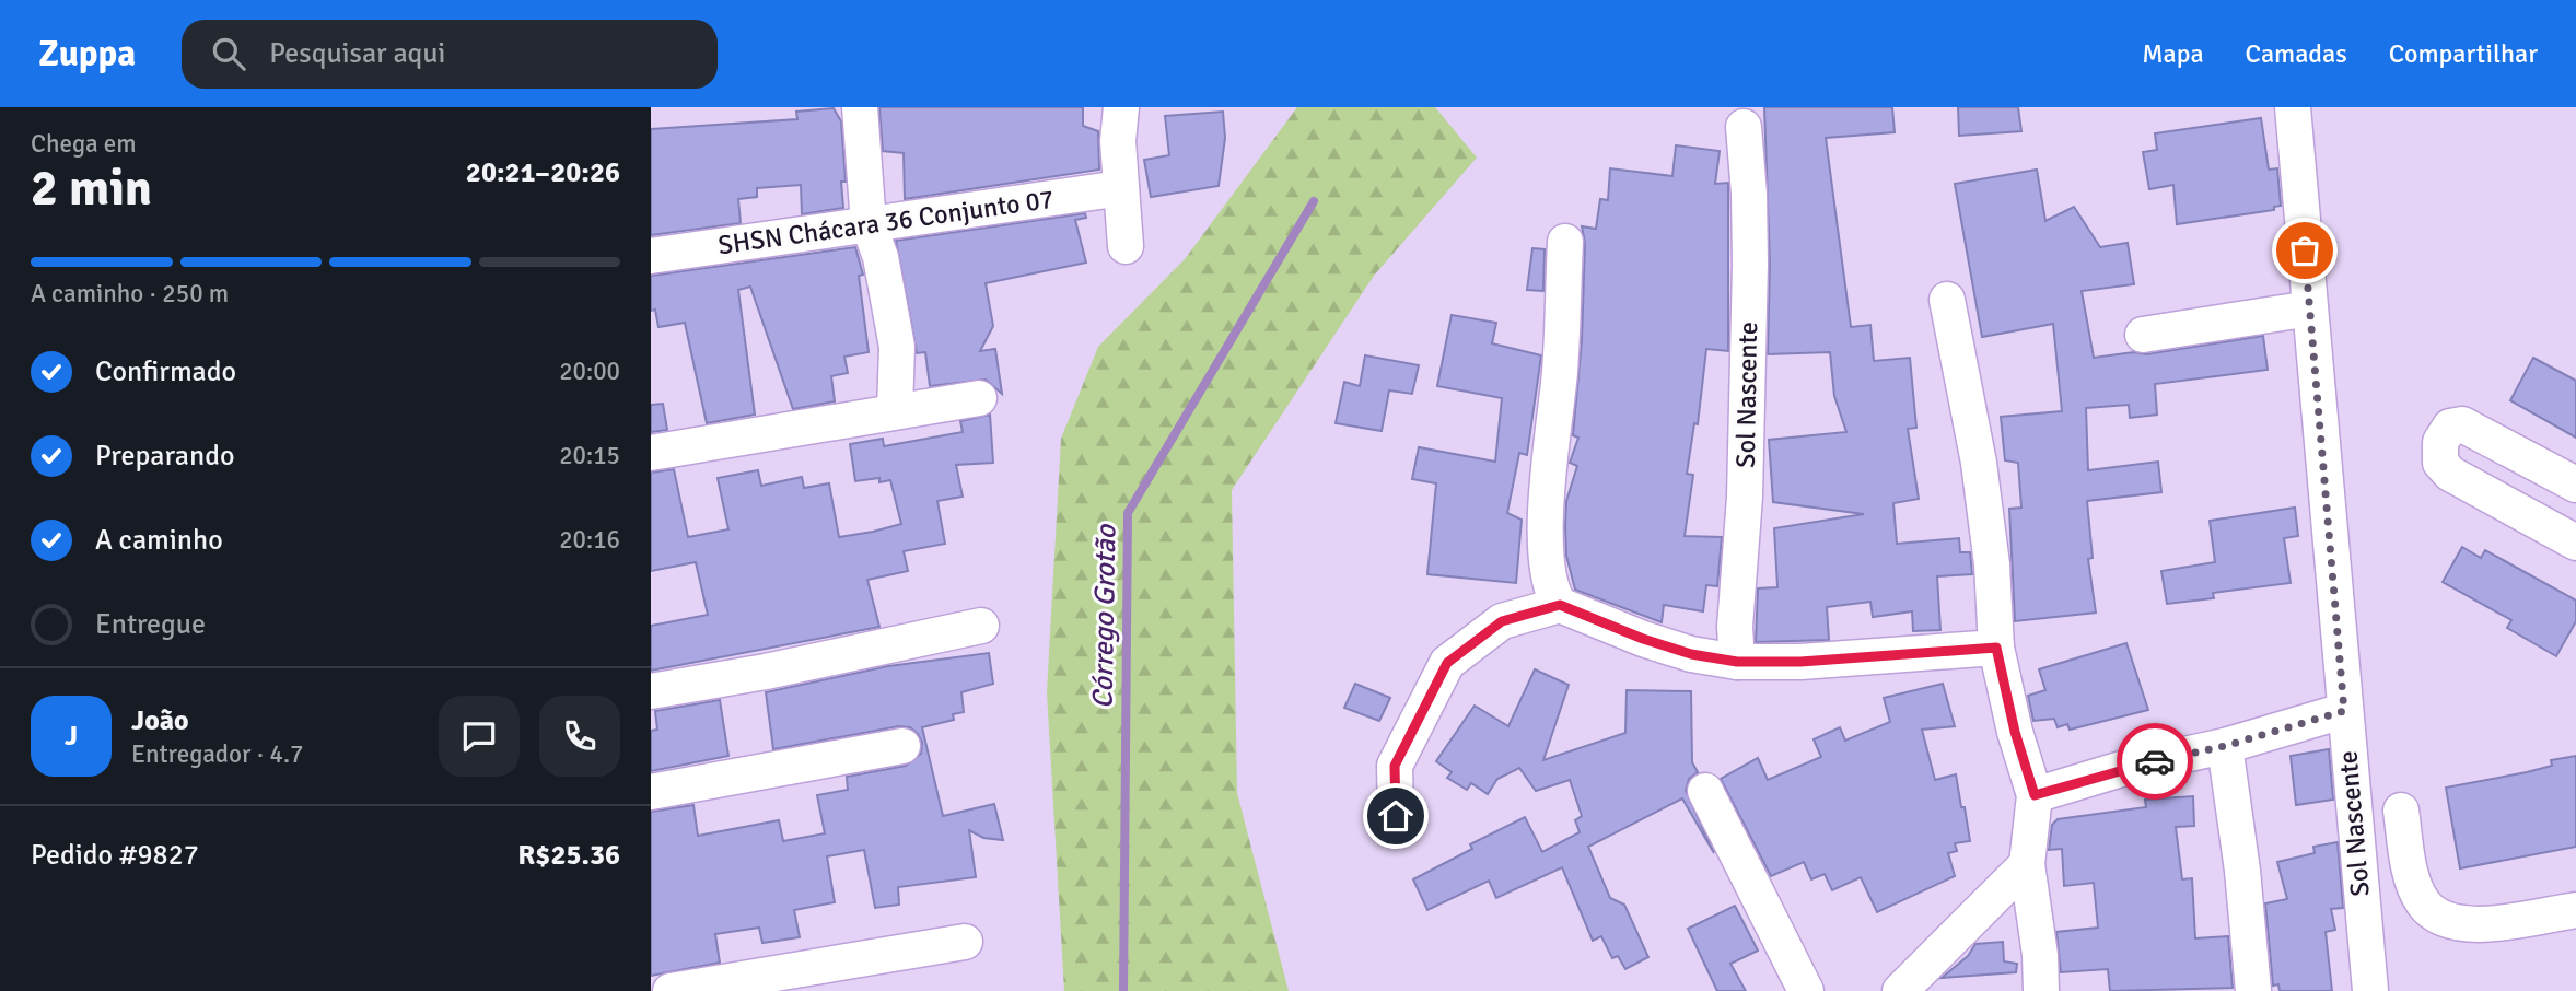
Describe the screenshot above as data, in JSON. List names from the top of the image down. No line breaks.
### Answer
{"streets":{"street":["SHSN Chácara 36 Conjunto 07","Sol Nascente"]},"water":["Córrego Grotão"],"page":{"header":"Zuppa","search":"Pesquisar aqui","nav":["Mapa","Camadas","Compartilhar"],"heading":["2 min","Chega em","20:21–20:26"],"panel":["João","Entregador · 4.7","Pedido #9827","R$25.36"],"bar":"A caminho · 250 m","list":[["Confirmado","20:00"],["Preparando","20:15"],["A caminho","20:16"],"Entregue"],"round":"J"}}
